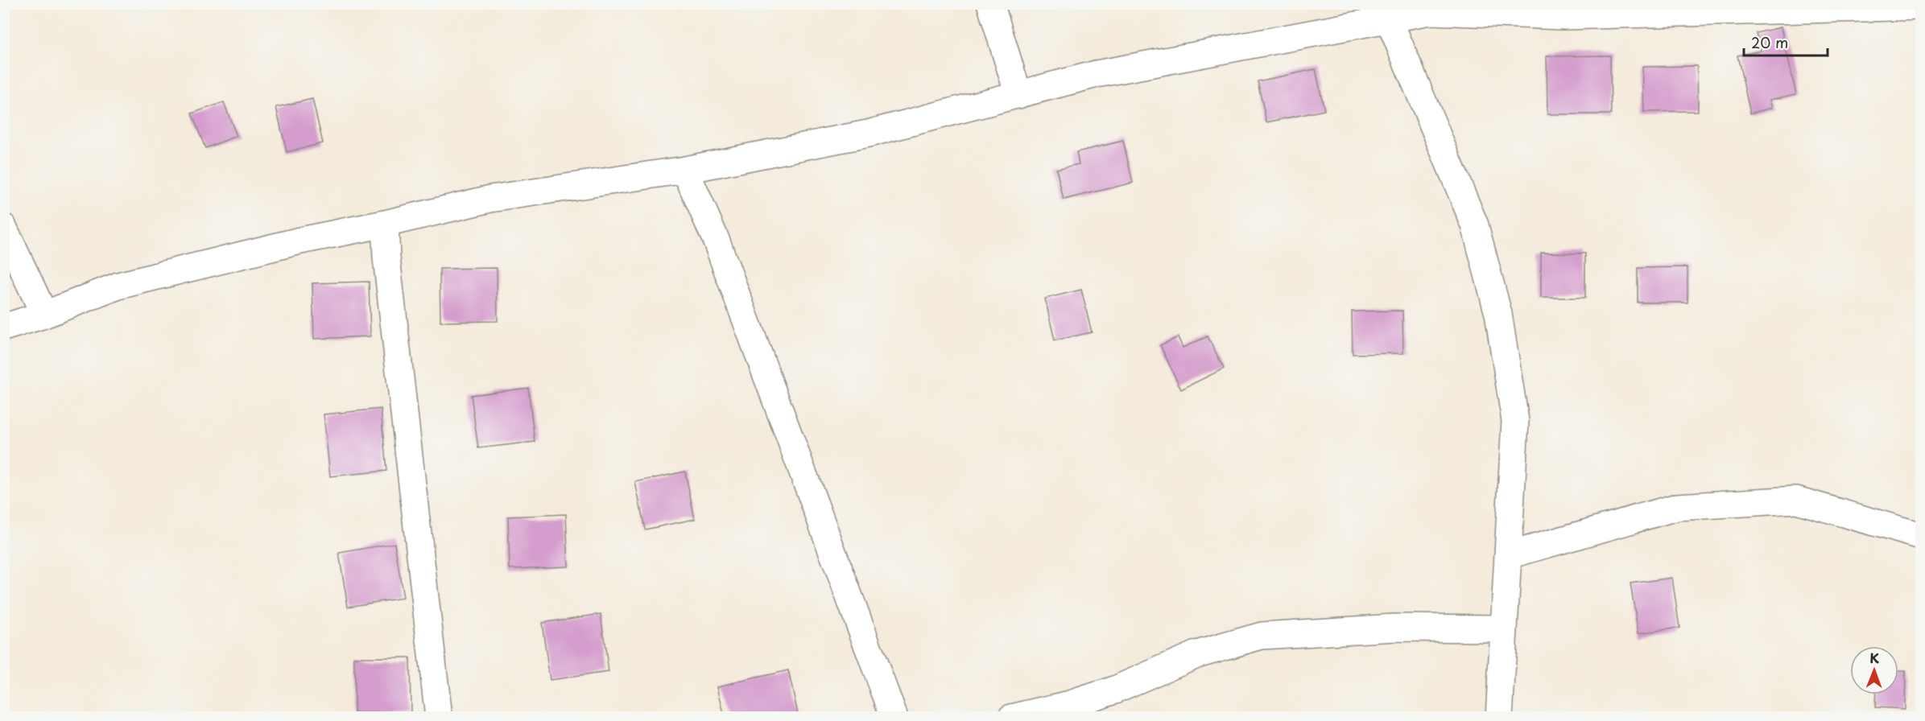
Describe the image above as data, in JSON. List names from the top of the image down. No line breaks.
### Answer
{"scale_bar":"20 m","north":"top"}
